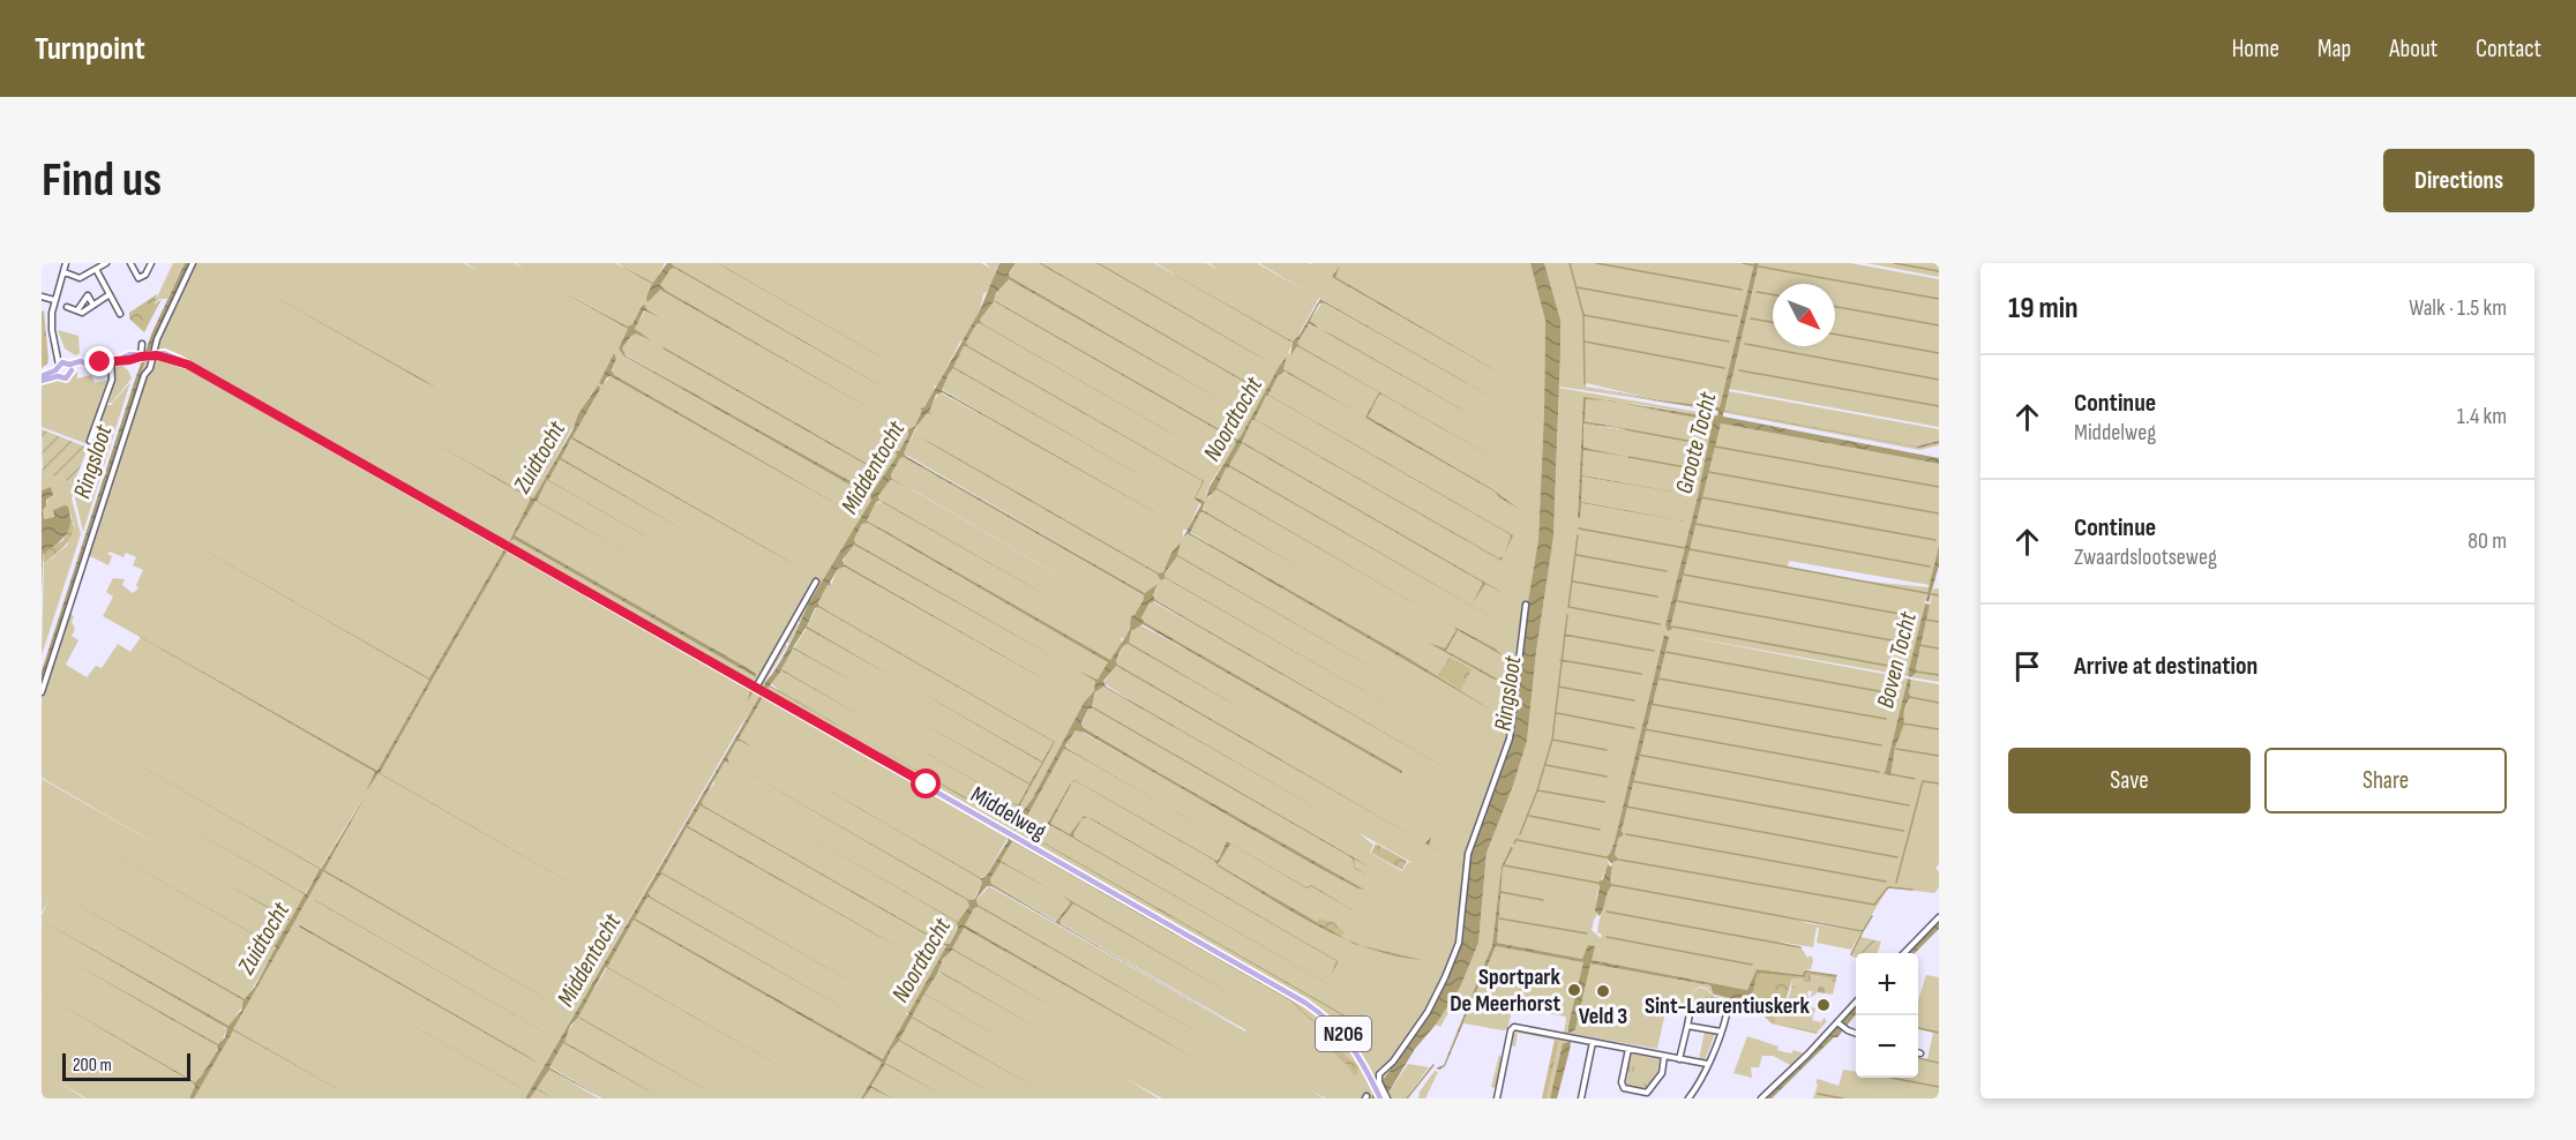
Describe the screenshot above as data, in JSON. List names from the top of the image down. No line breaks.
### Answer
{"streets":{"main road":["Middelweg","N206"]},"water":["Noordtocht","Groote Tocht","Zuidtocht","Ringsloot","Middentocht","Boven Tocht"],"places":["Sportpark De Meerhorst","Veld 3","Sint-Laurentiuskerk"],"scale_bar":"200 m","north":"bottom right","page":{"header":"Turnpoint","nav":["Home","Map","About","Contact"],"buttons":["Directions",["Save","Share"]],"title":"Find us","heading":["19 min","Walk · 1.5 km"],"list":[["Continue","Middelweg","1.4 km"],["Continue","Zwaardslootseweg","80 m"],"Arrive at destination"],"map_buttons":["+","−"],"scale":"200 m"}}
